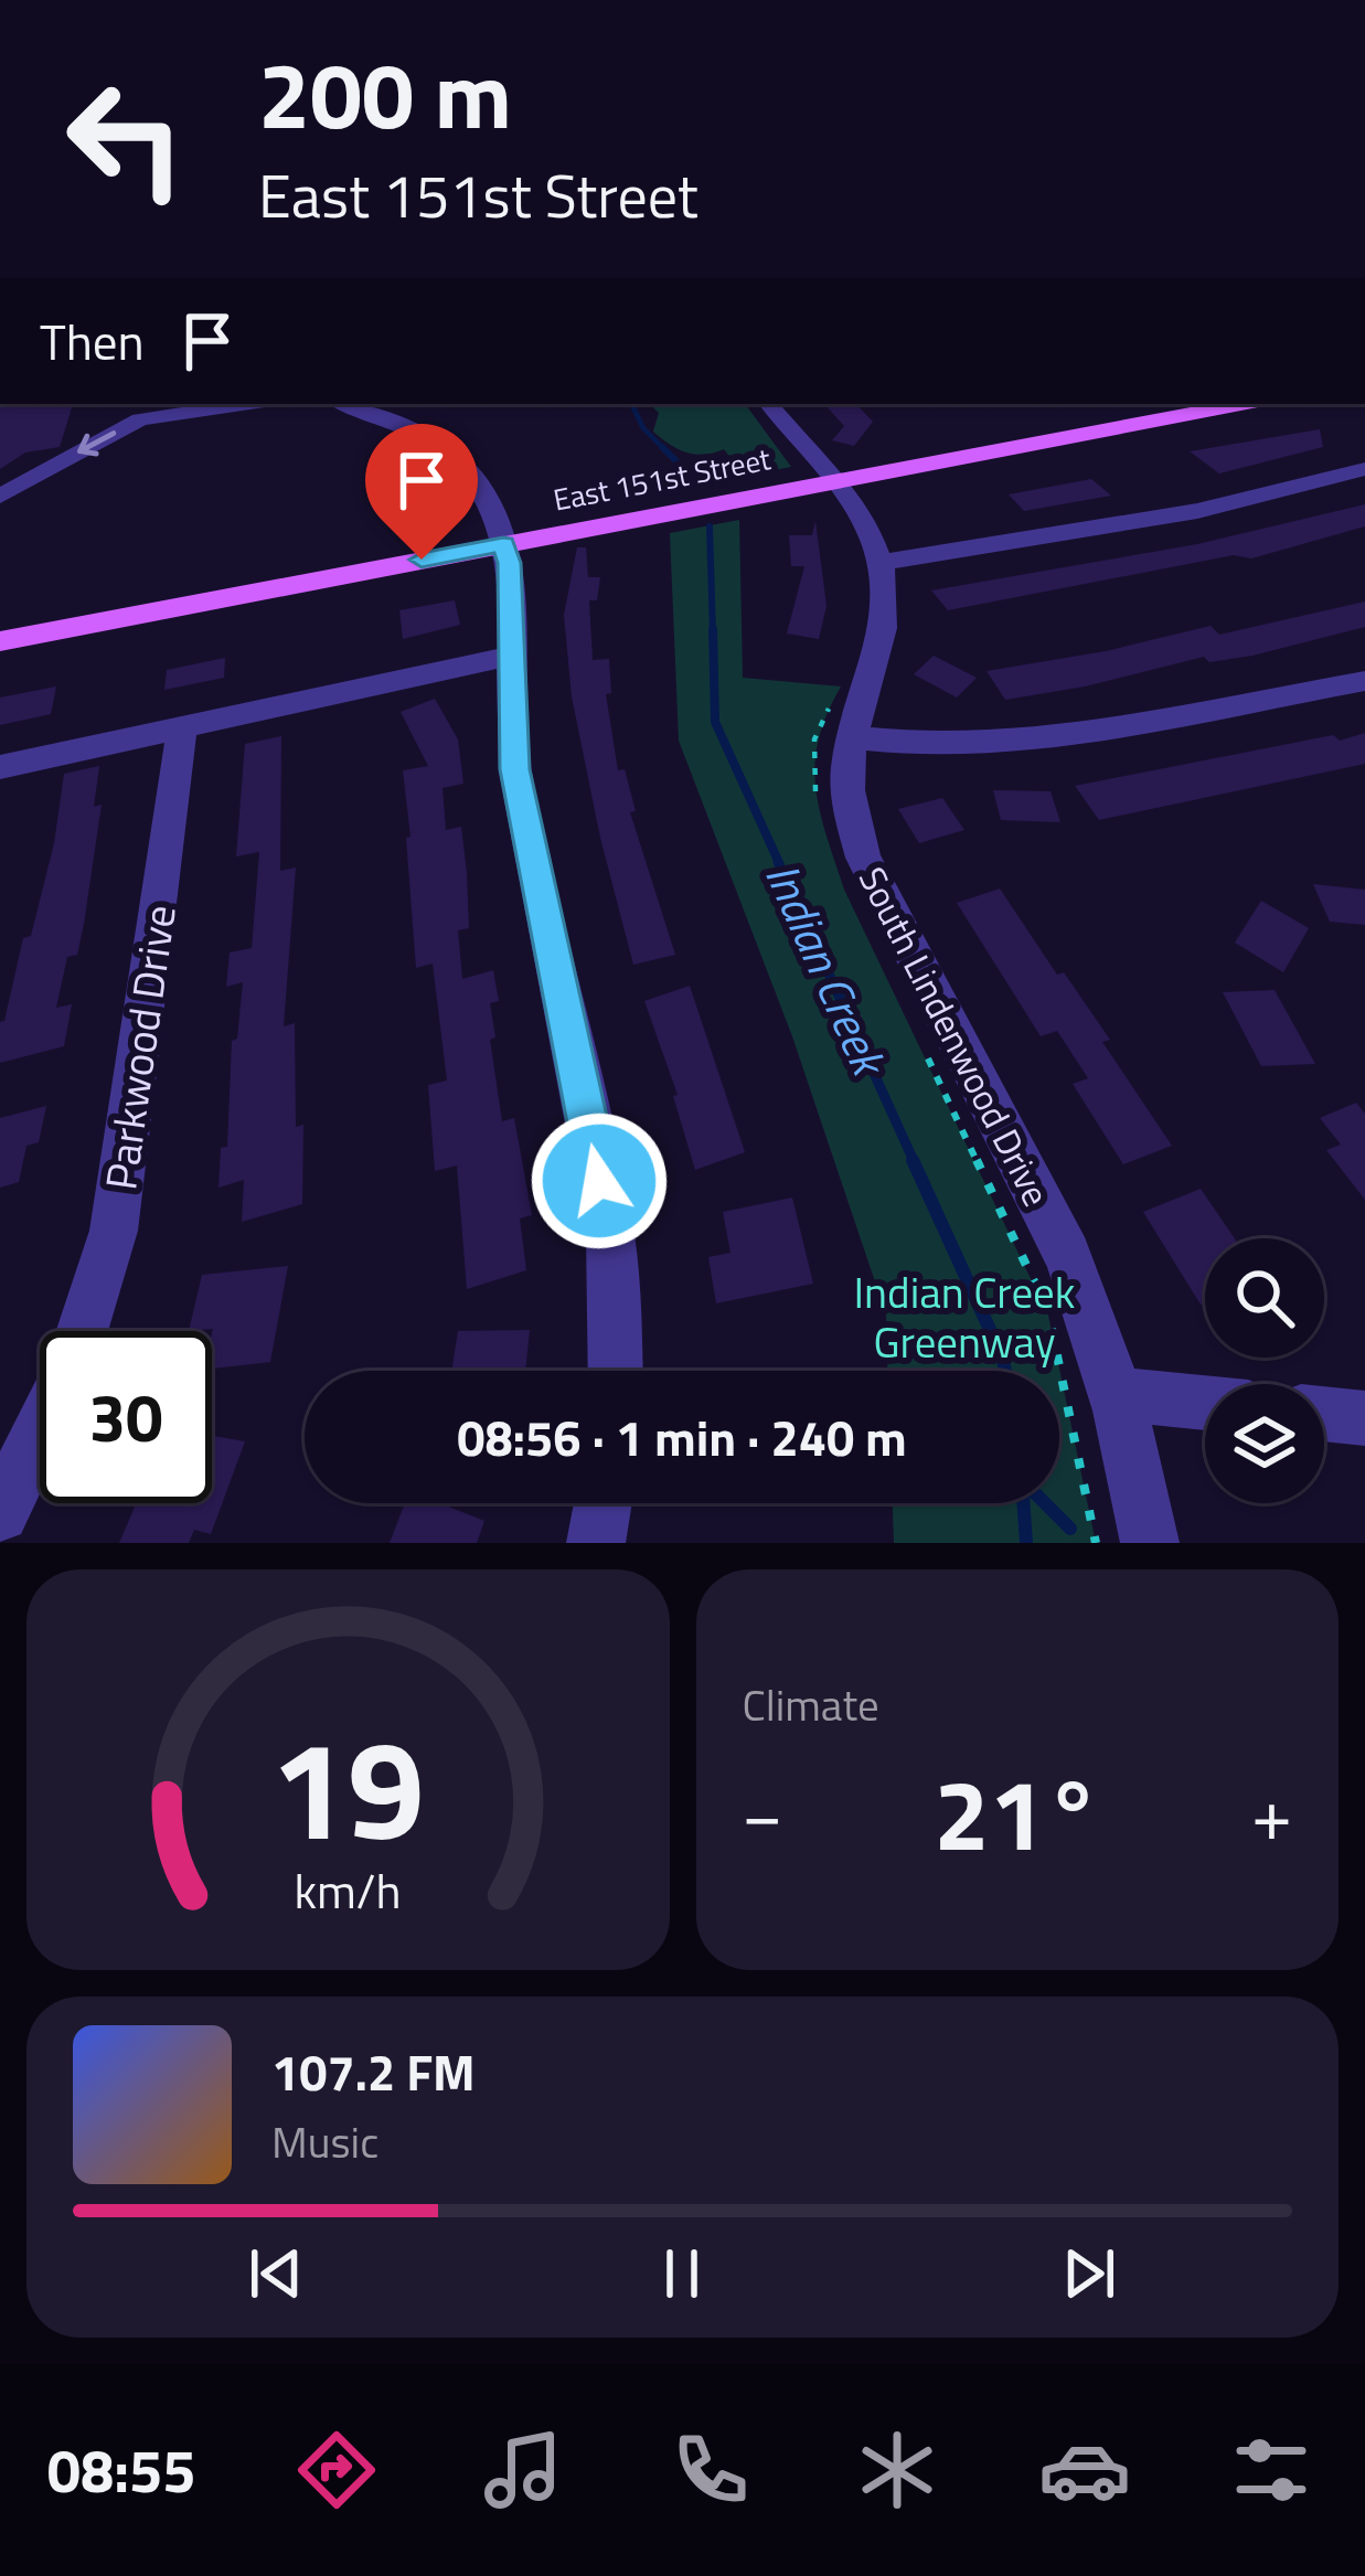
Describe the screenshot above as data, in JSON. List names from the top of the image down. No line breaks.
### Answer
{"streets":{"main road":["East 151st Street"],"street":["South Lindenwood Drive","Parkwood Drive"]},"crossings":[["East 151st Street","South Lindenwood Drive"]],"water":["Indian Creek"],"parks":["Indian Creek Greenway"],"page":{"turn":["200 m","East 151st Street"],"then":"Then","limit":"30","trip":"08:56 · 1 min · 240 m","tile":"Climate","heat":["−","21°","+"],"song":["107.2 FM","Music"],"tabs":"08:55","gauge":["19","km/h"]}}
